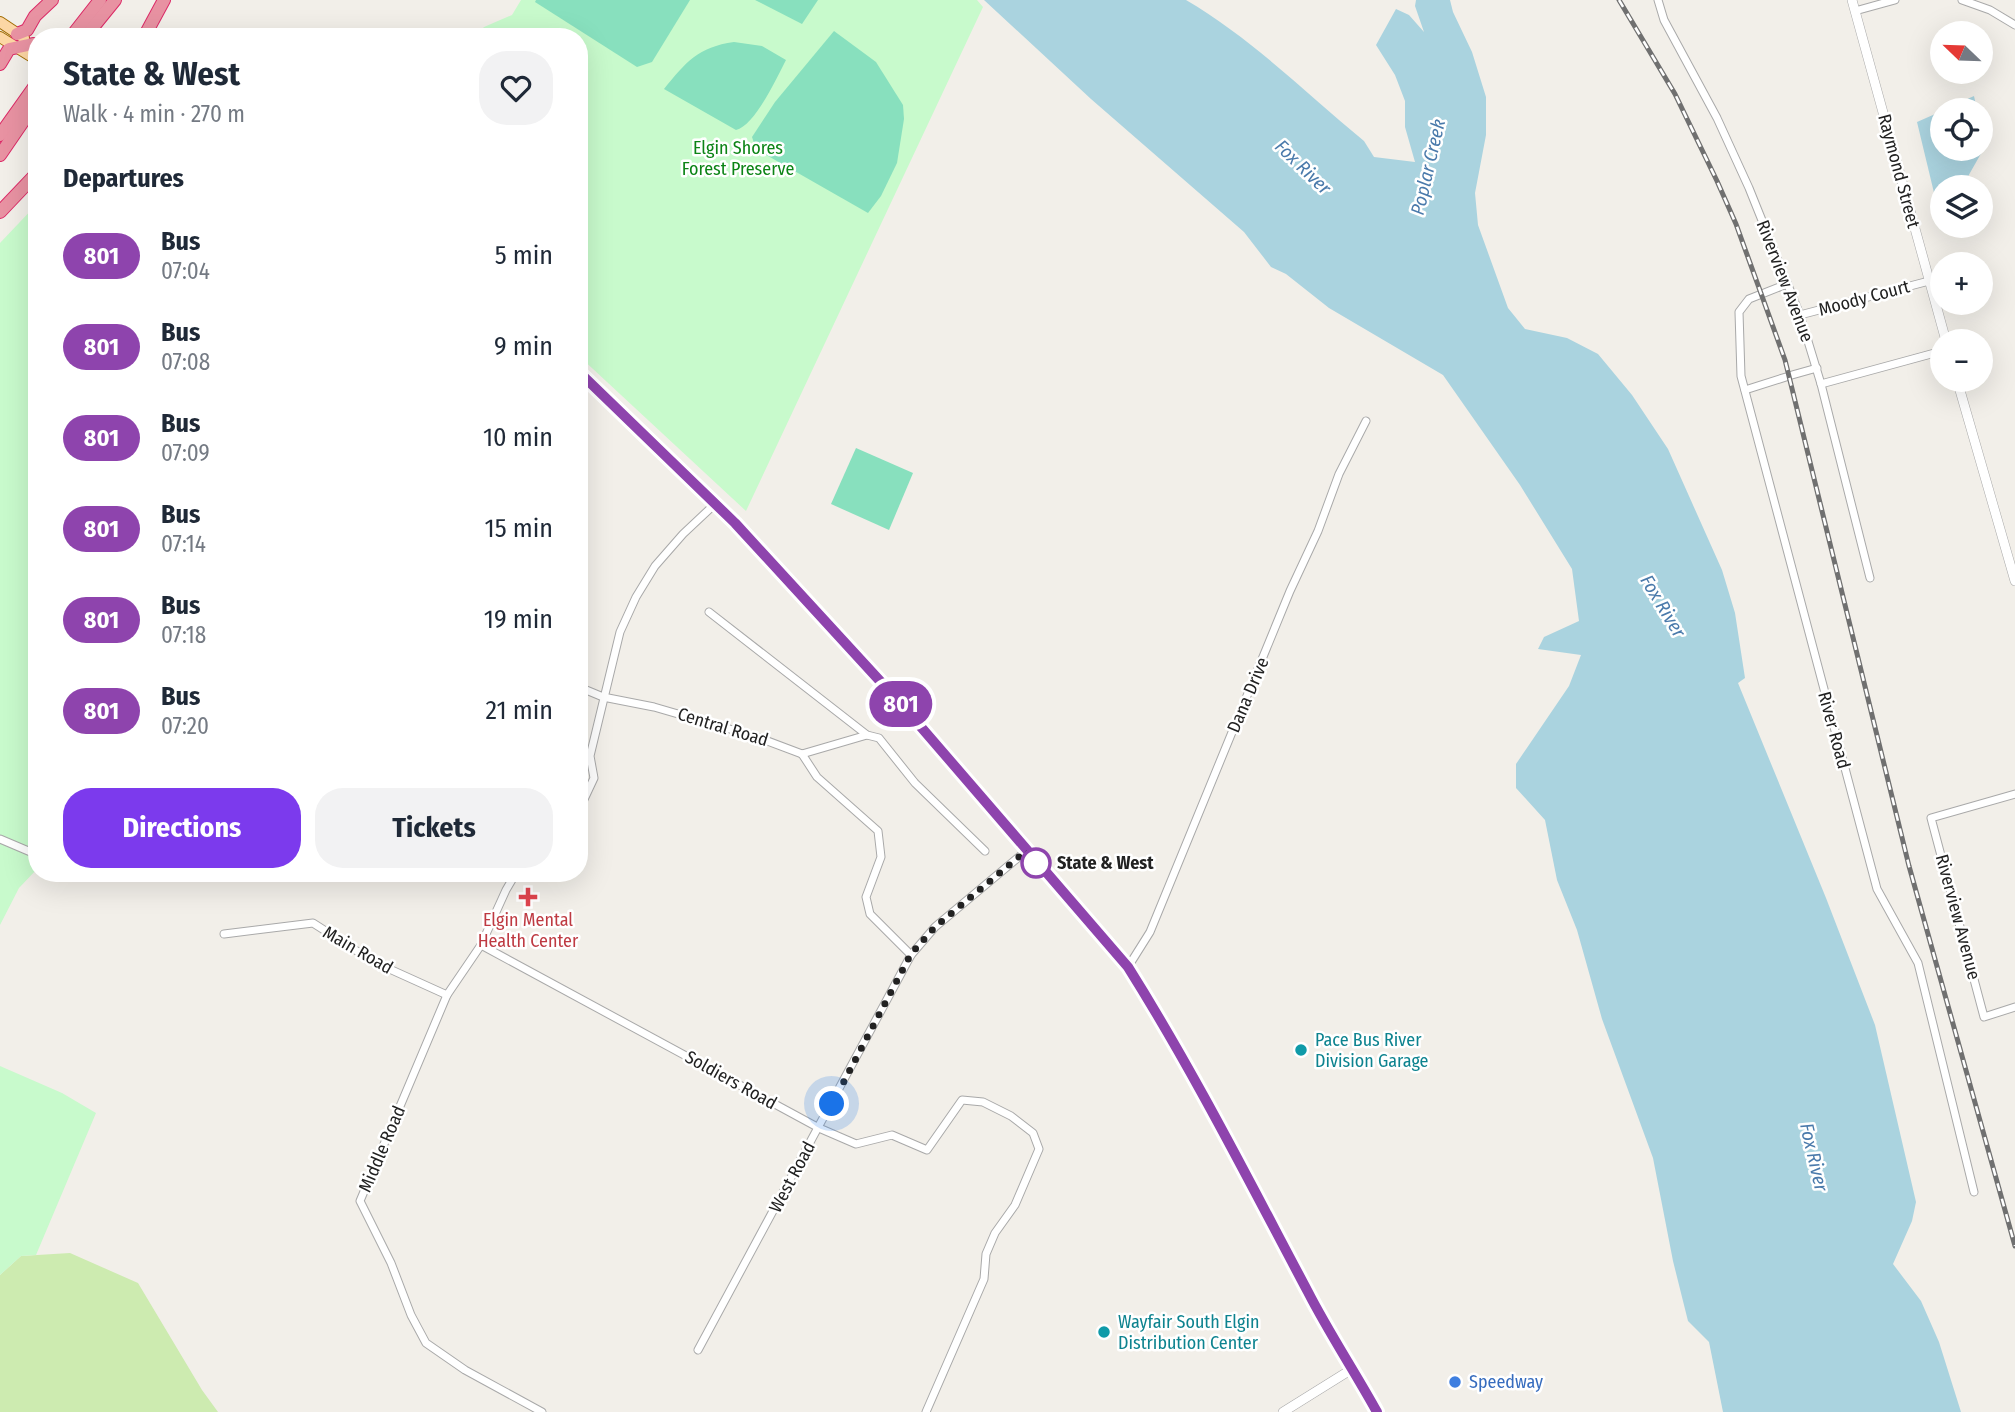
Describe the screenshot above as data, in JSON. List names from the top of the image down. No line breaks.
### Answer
{"streets":{"street":["Raymond Street","Riverview Avenue","Moody Court","Dana Drive","Central Road","River Road","Main Road","Soldiers Road","Middle Road","West Road"]},"crossings":[["Raymond Street","Moody Court"],["Riverview Avenue","Moody Court"],["Riverview Avenue","River Road"],["Main Road","Middle Road"],["Soldiers Road","Middle Road"],["Soldiers Road","West Road"]],"water":["Fox River","Poplar Creek"],"parks":["Elgin Shores Forest Preserve"],"places":{"other":["State & West","Pace Bus River Division Garage","Wayfair South Elgin Distribution Center","Speedway"],"health":["Elgin Mental Health Center"]},"lines":["bus line 801"],"north":"top left","page":{"on_map":"801","map_buttons":["+","−"],"heading":[["State & West","Walk · 4 min · 270 m"],"Departures"],"list":[{"mark":"801","name":"Bus","note":"07:04","value":"5 min"},{"mark":"801","name":"Bus","note":"07:08","value":"9 min"},{"mark":"801","name":"Bus","note":"07:09","value":"10 min"},{"mark":"801","name":"Bus","note":"07:14","value":"15 min"},{"mark":"801","name":"Bus","note":"07:18","value":"19 min"},{"mark":"801","name":"Bus","note":"07:20","value":"21 min"}],"buttons":["Directions","Tickets"]}}
